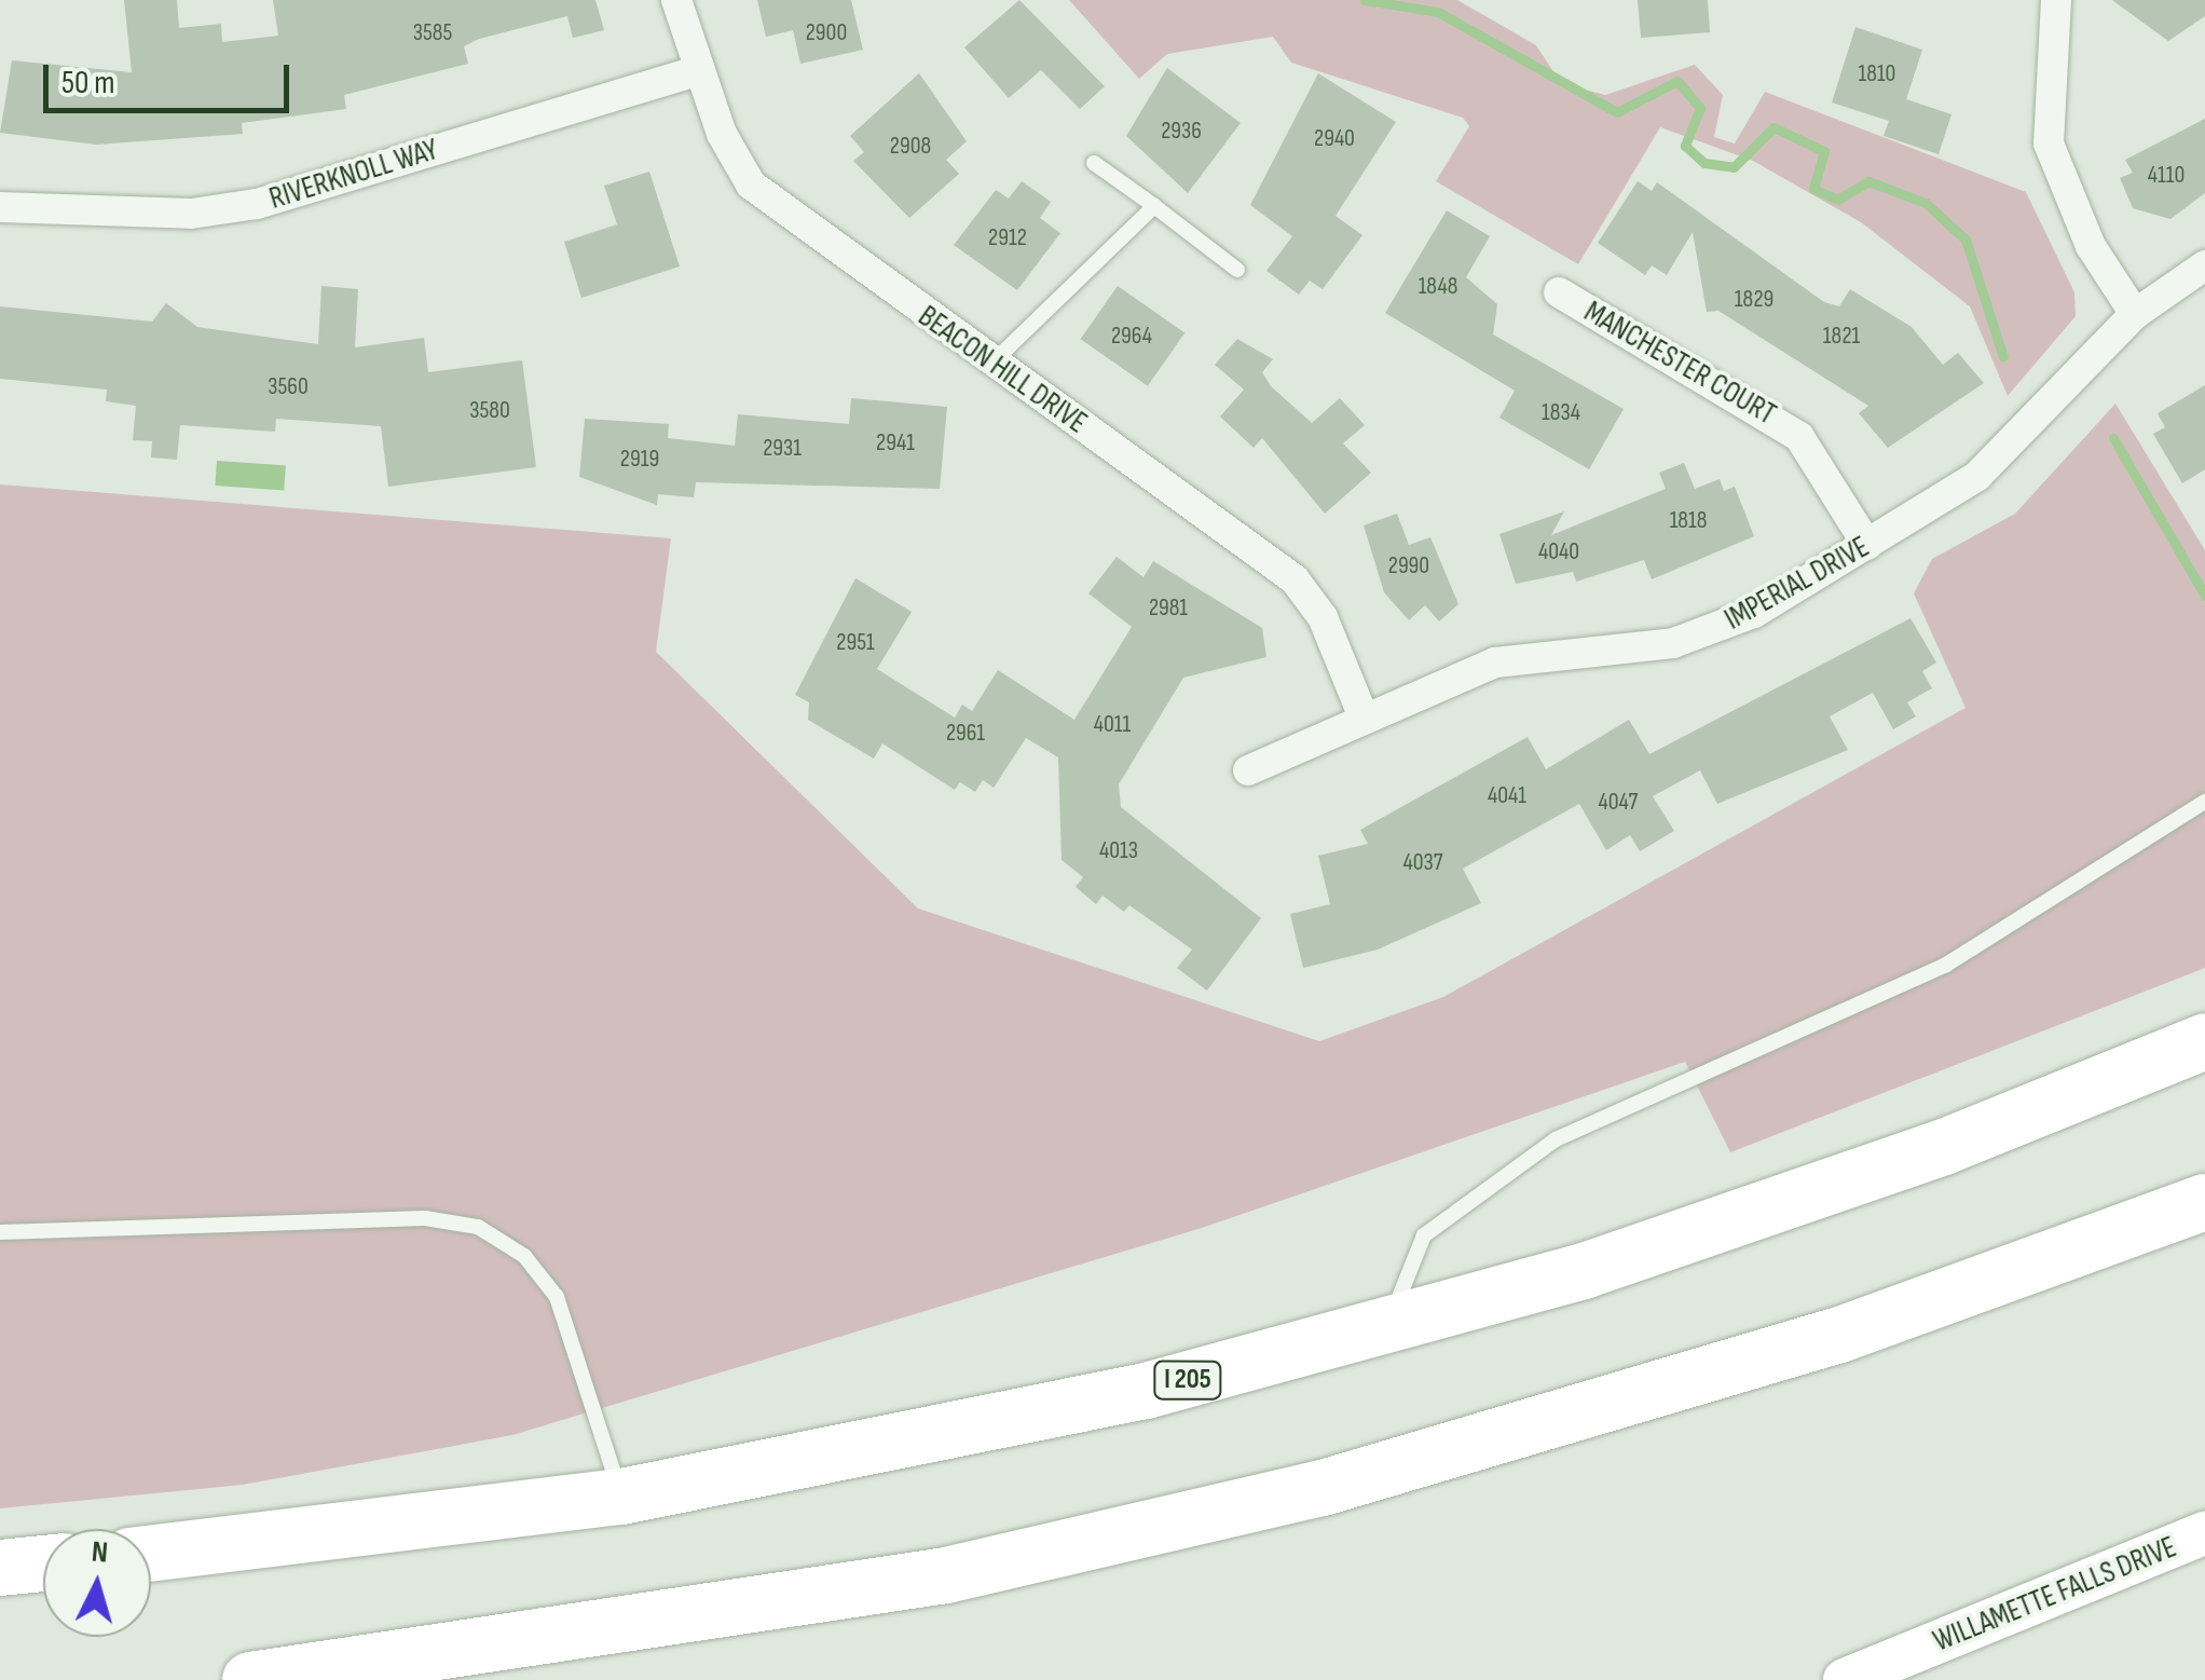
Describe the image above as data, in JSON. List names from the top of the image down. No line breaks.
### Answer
{"streets":{"highway":["I 205"],"street":["RIVERKNOLL WAY","MANCHESTER COURT","BEACON HILL DRIVE","IMPERIAL DRIVE","WILLAMETTE FALLS DRIVE"]},"crossings":[["RIVERKNOLL WAY","BEACON HILL DRIVE"],["MANCHESTER COURT","IMPERIAL DRIVE"],["BEACON HILL DRIVE","IMPERIAL DRIVE"]],"house_numbers":["3585","2900","1810","2936","2940","2908","4110","2912","1848","1829","2964","1821","3560","3580","1834","2941","2931","2919","1818","4040","2990","2981","2951","4011","2961","4041","4047","4013","4037"],"scale_bar":"50 m","north":"top"}
